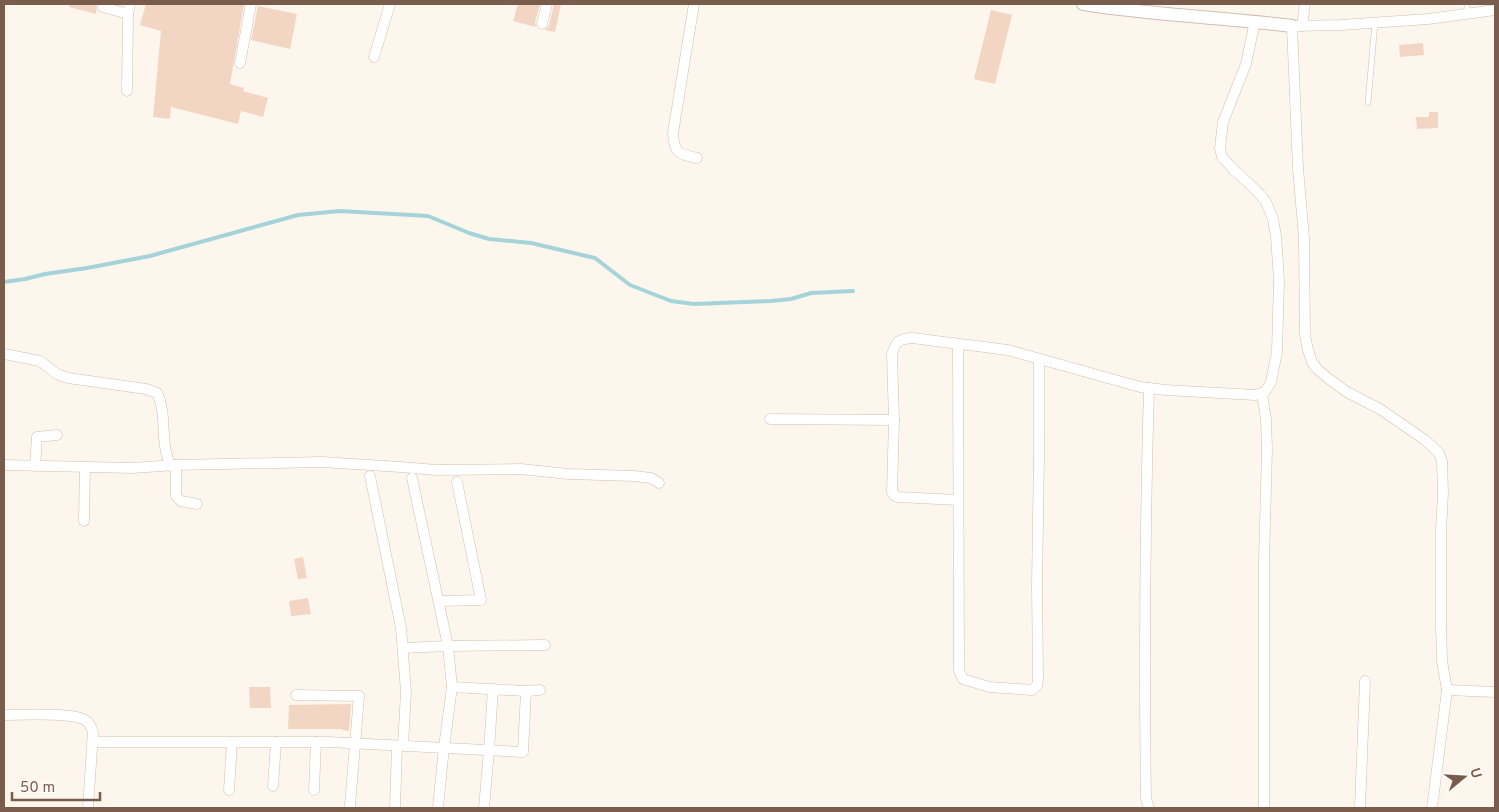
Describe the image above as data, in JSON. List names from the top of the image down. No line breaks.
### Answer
{"scale_bar":"50 m","north":"right"}
